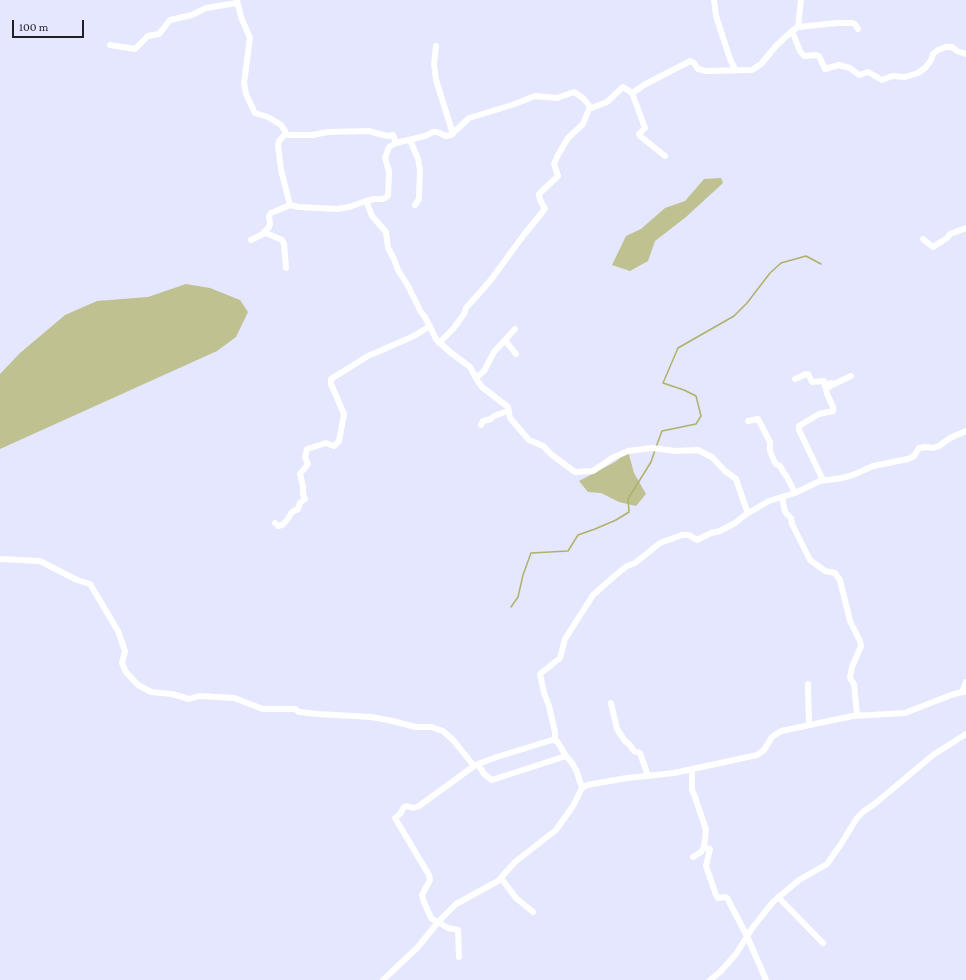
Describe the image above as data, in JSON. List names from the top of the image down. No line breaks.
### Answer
{"scale_bar":"100 m"}
